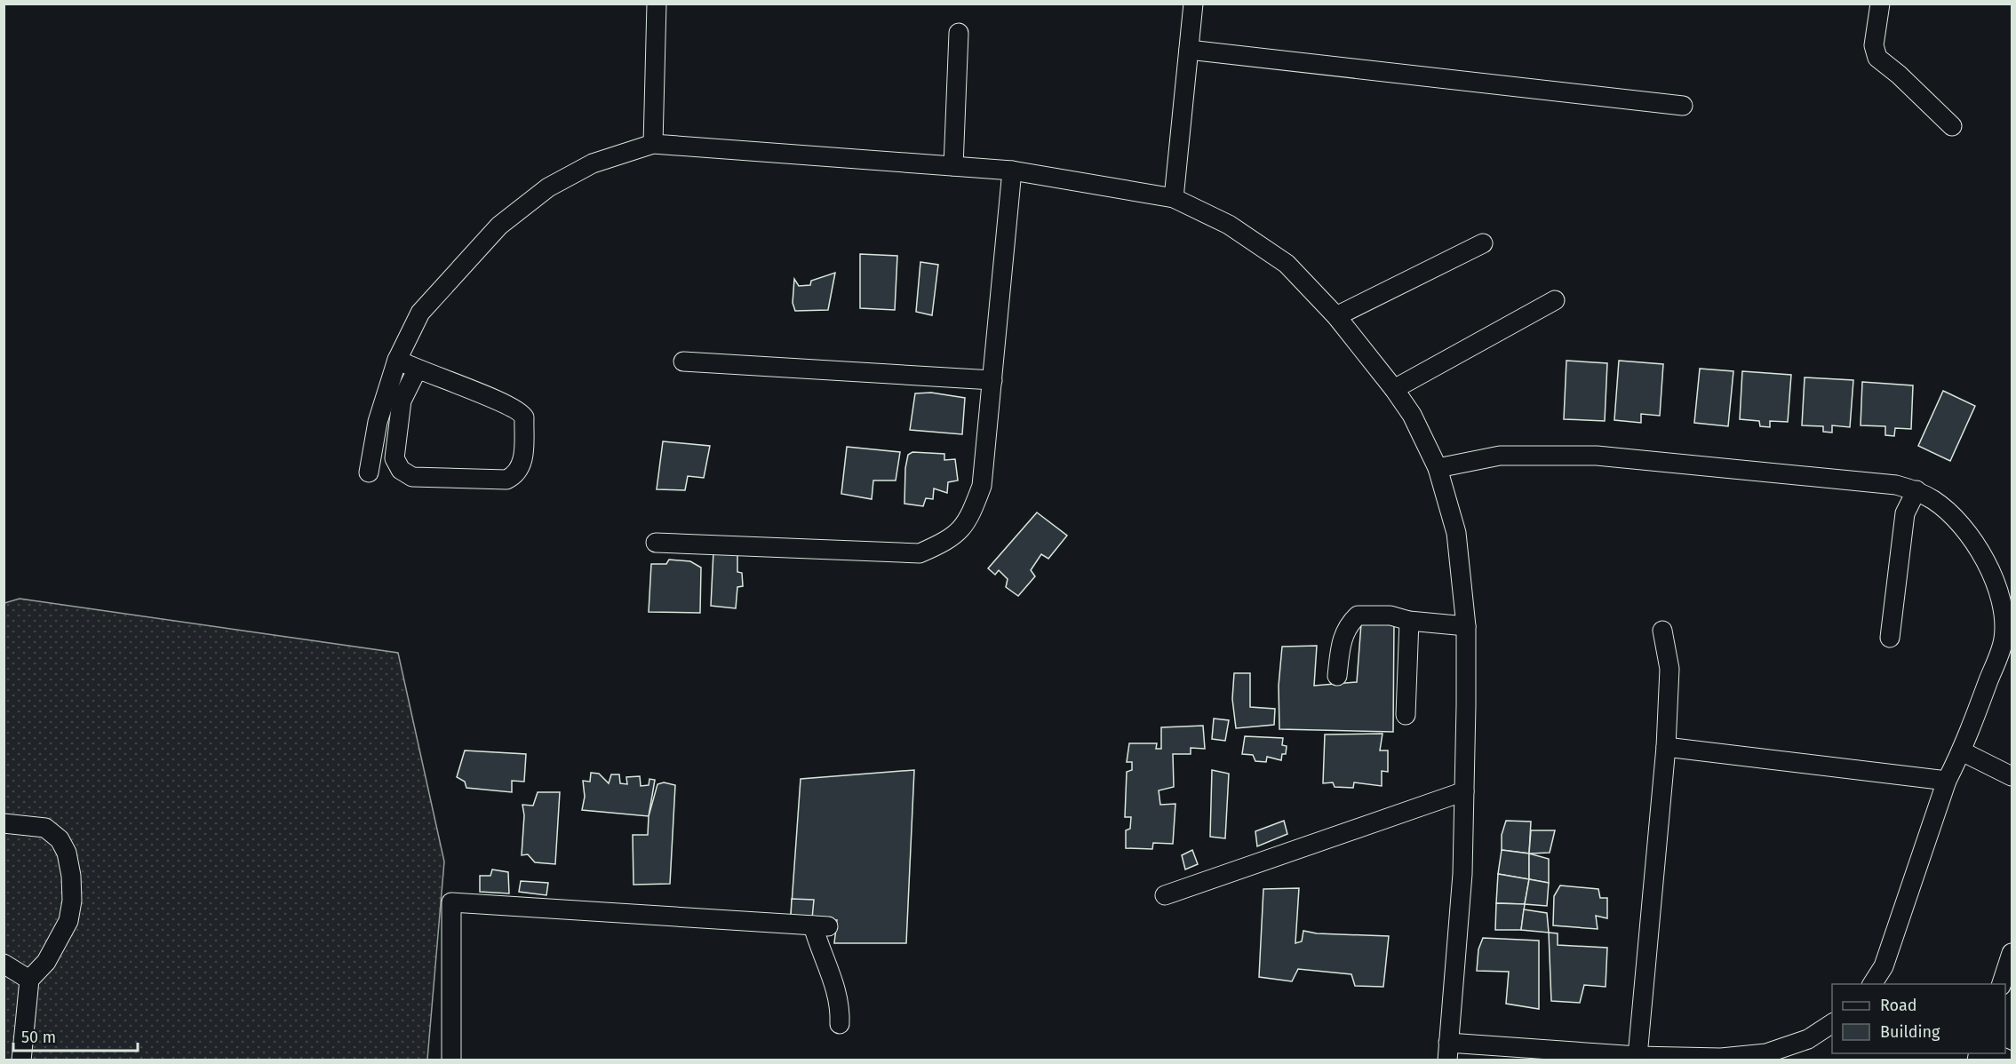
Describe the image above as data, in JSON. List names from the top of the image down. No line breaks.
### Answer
{"legend":["Road","Building"],"scale_bar":"50 m"}
